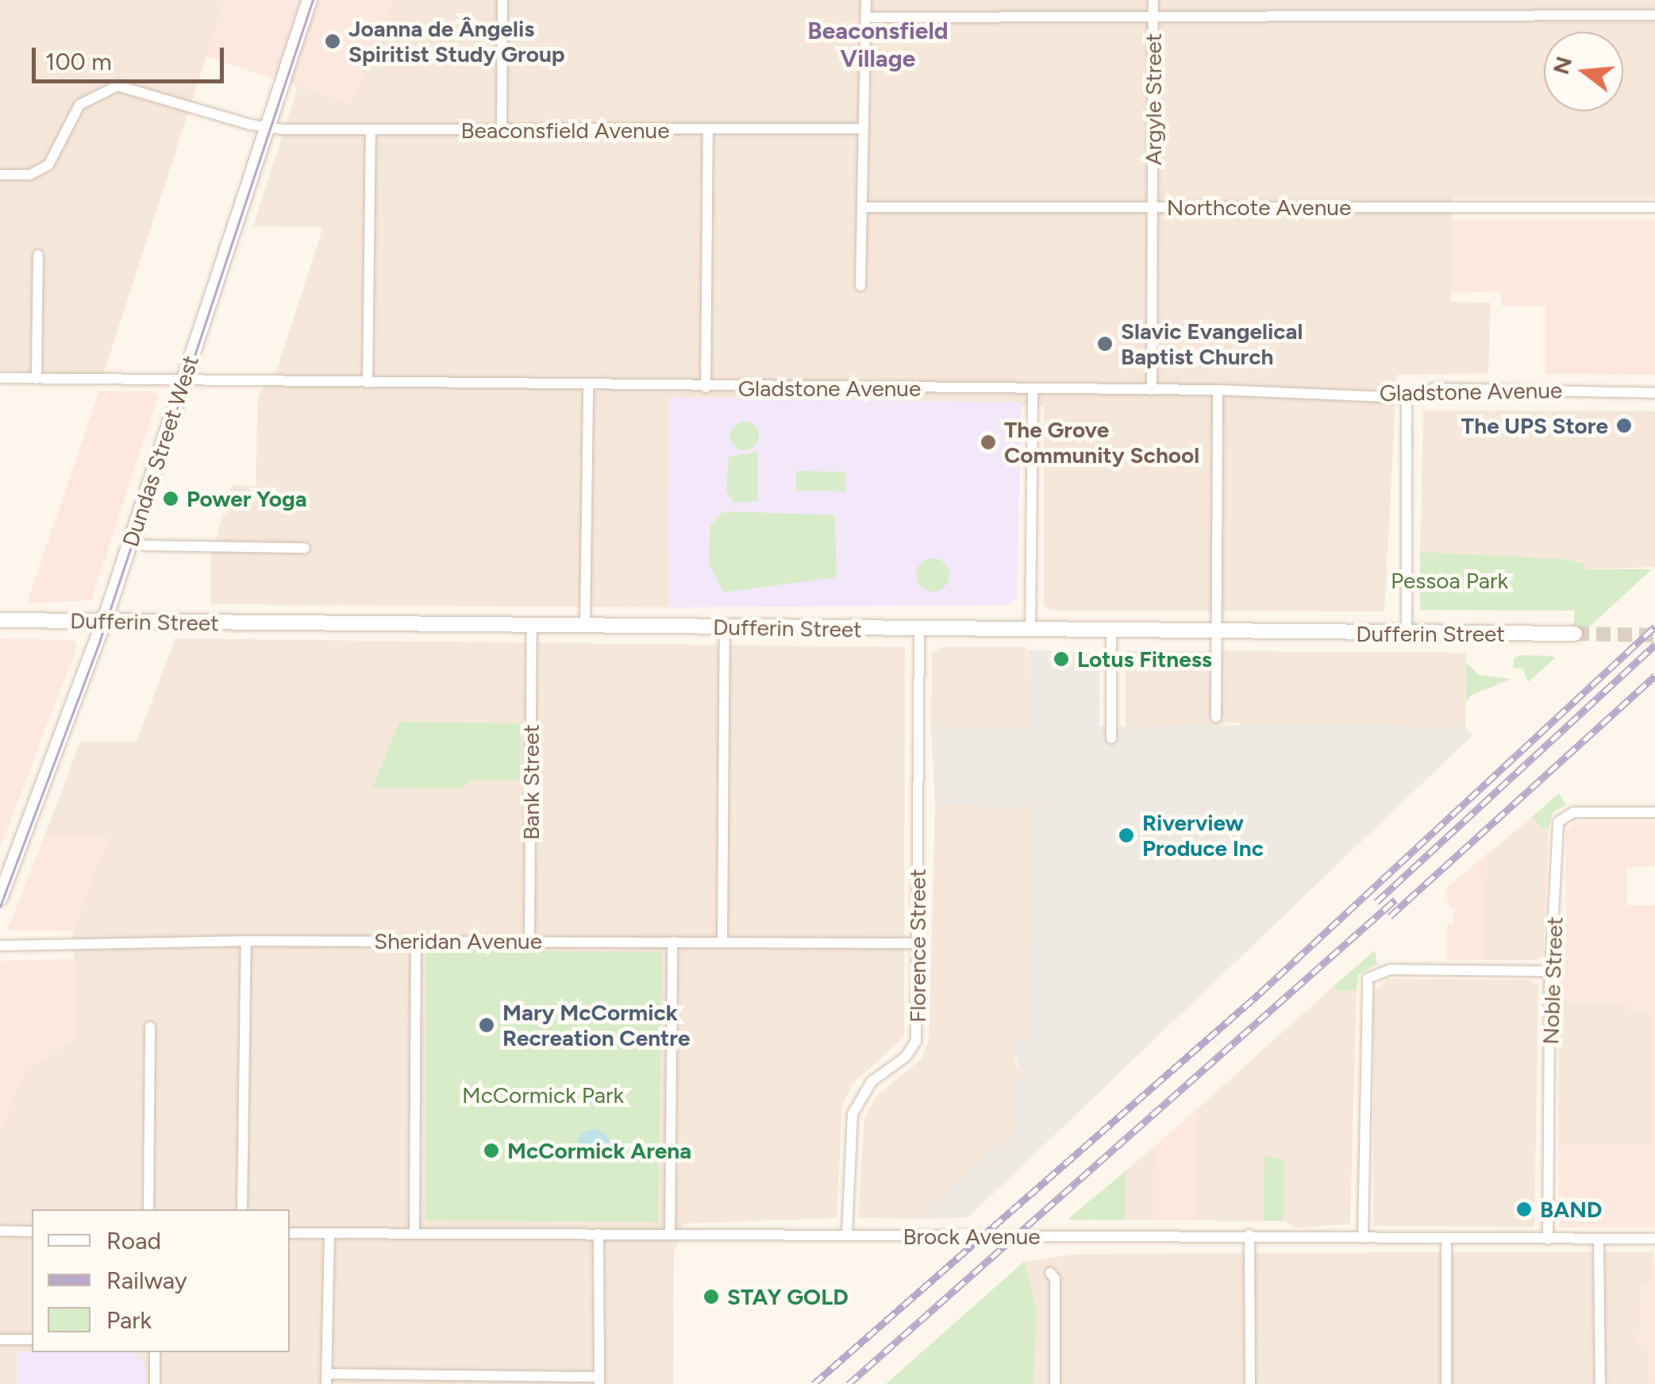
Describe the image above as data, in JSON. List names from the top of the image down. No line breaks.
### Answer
{"streets":{"main road":["Dundas Street West","Dufferin Street"],"street":["Argyle Street","Beaconsfield Avenue","Northcote Avenue","Gladstone Avenue","Bank Street","Sheridan Avenue","Florence Street","Noble Street","Brock Avenue"]},"crossings":[["Argyle Street","Northcote Avenue"],["Argyle Street","Gladstone Avenue"],["Beaconsfield Avenue","Dundas Street West"],["Gladstone Avenue","Dundas Street West"],["Dundas Street West","Dufferin Street"],["Dufferin Street","Bank Street"],["Dufferin Street","Florence Street"],["Bank Street","Sheridan Avenue"],["Sheridan Avenue","Florence Street"],["Florence Street","Brock Avenue"],["Noble Street","Brock Avenue"]],"districts":["Beaconsfield Village"],"parks":["Pessoa Park","McCormick Park"],"places":["Joanna de Ângelis Spiritist Study Group","Slavic Evangelical Baptist Church","The UPS Store","The Grove Community School","Power Yoga","Lotus Fitness","Riverview Produce Inc","Mary McCormick Recreation Centre","McCormick Arena","BAND","STAY GOLD"],"legend":["Road","Railway","Park"],"scale_bar":"100 m","north":"left"}
